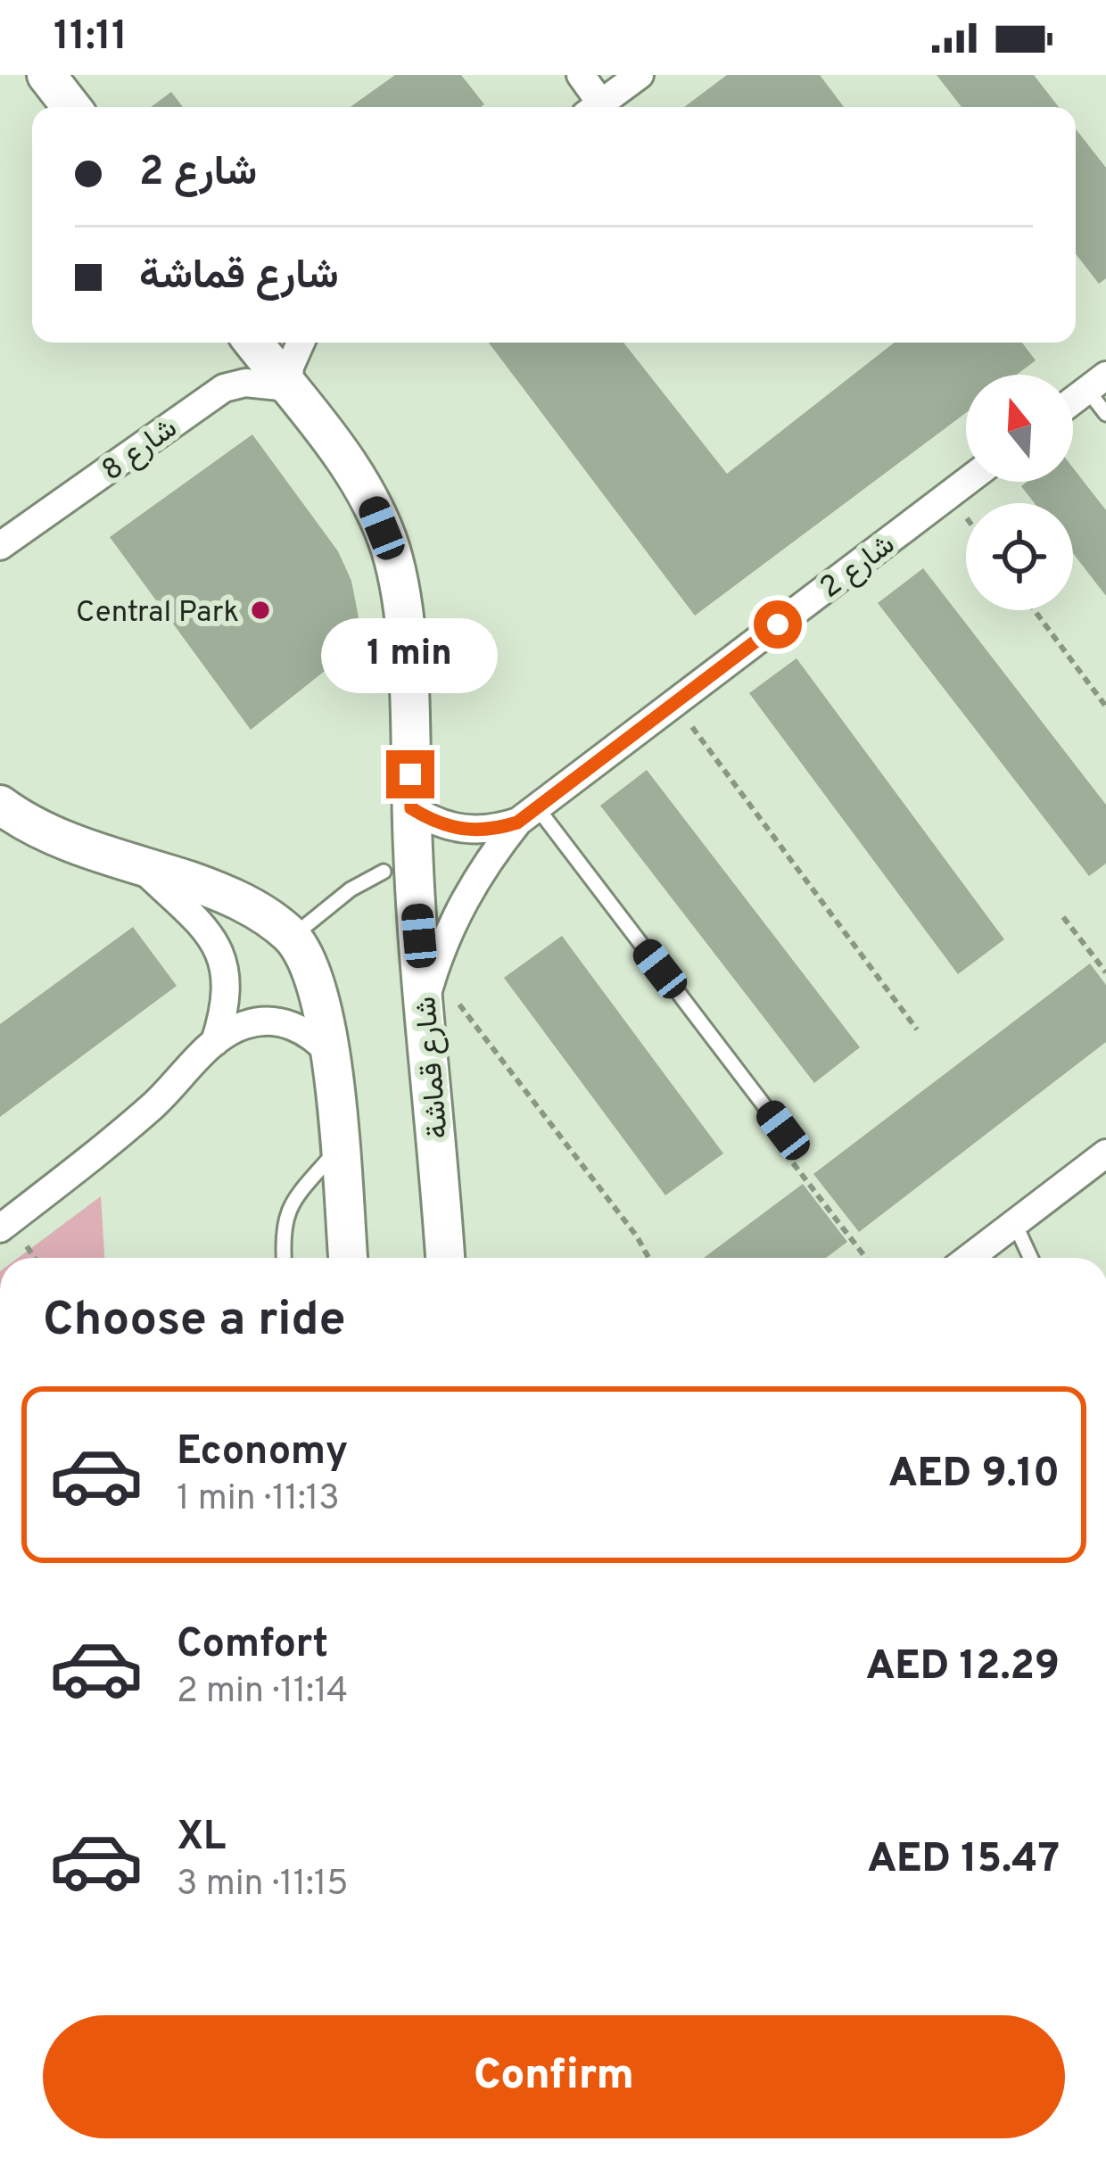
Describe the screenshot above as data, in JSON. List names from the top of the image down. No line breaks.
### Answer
{"streets":{"street":["شارع 8","شارع 2","شارع قماشة"]},"crossings":[["شارع 8","شارع قماشة"],["شارع 2","شارع قماشة"]],"places":["Central Park"],"north":"top","page":{"status":"11:11","banner":["شارع 2","شارع قماشة"],"bubble":"1 min","heading":"Choose a ride","list":[{"name":"Economy","note":"1 min · 11:13","value":"AED 9.10"},{"name":"Comfort","note":"2 min · 11:14","value":"AED 12.29"},{"name":"XL","note":"3 min · 11:15","value":"AED 15.47"}],"buttons":"Confirm"}}
